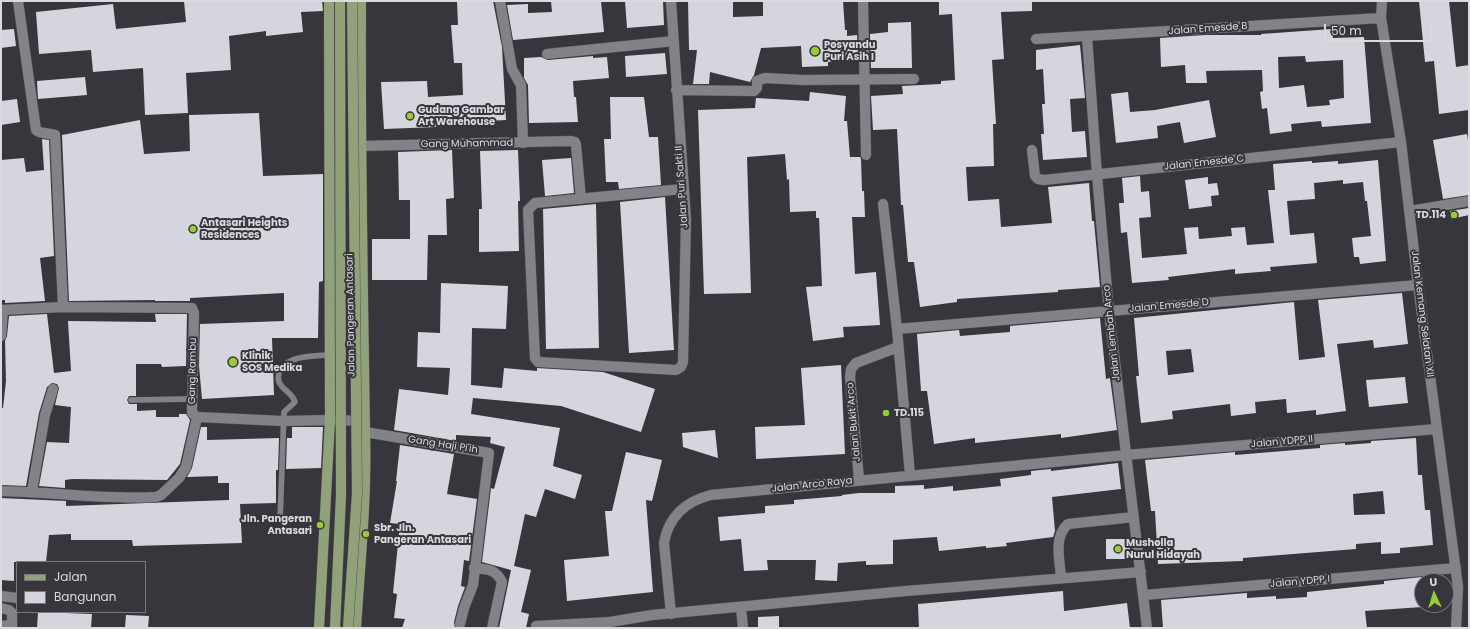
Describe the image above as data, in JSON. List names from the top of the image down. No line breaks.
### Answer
{"streets":{"main road":["Jalan Pangeran Antasari"],"street":["Jalan Emesde B","Gang Muhammad","Jalan Emesde C","Jalan Puri Sakti II","Jalan Emesde D","Jalan Kemang Selatan XII","Jalan Lembah Arco","Gang Rambu","Jalan Bukit Arco","Jalan YDPP II","Gang Haji Pi'ih","Jalan Arco Raya","Jalan YDPP I"]},"crossings":[["Jalan Emesde B","Jalan Kemang Selatan XII"],["Jalan Emesde B","Jalan Lembah Arco"],["Gang Muhammad","Jalan Pangeran Antasari"],["Jalan Emesde C","Jalan Kemang Selatan XII"],["Jalan Emesde C","Jalan Lembah Arco"],["Jalan Emesde D","Jalan Kemang Selatan XII"],["Jalan Emesde D","Jalan Lembah Arco"],["Jalan Kemang Selatan XII","Jalan YDPP II"],["Jalan Kemang Selatan XII","Jalan YDPP I"],["Jalan Pangeran Antasari","Gang Rambu"],["Jalan Pangeran Antasari","Gang Haji Pi'ih"],["Jalan Lembah Arco","Jalan YDPP II"],["Jalan Lembah Arco","Jalan Arco Raya"],["Jalan Lembah Arco","Jalan YDPP I"],["Jalan Bukit Arco","Jalan Arco Raya"],["Jalan YDPP II","Jalan Arco Raya"]],"places":["Posyandu Puri Asih I","Gudang Gambar Art Warehouse","TD.114","Antasari Heights Residences","Klinik SOS Medika","TD.115","Jln. Pangeran Antasari","Sbr. Jln. Pangeran Antasari","Musholla Nurul Hidayah"],"legend":["Jalan","Bangunan"],"scale_bar":"50 m","north":"top"}
